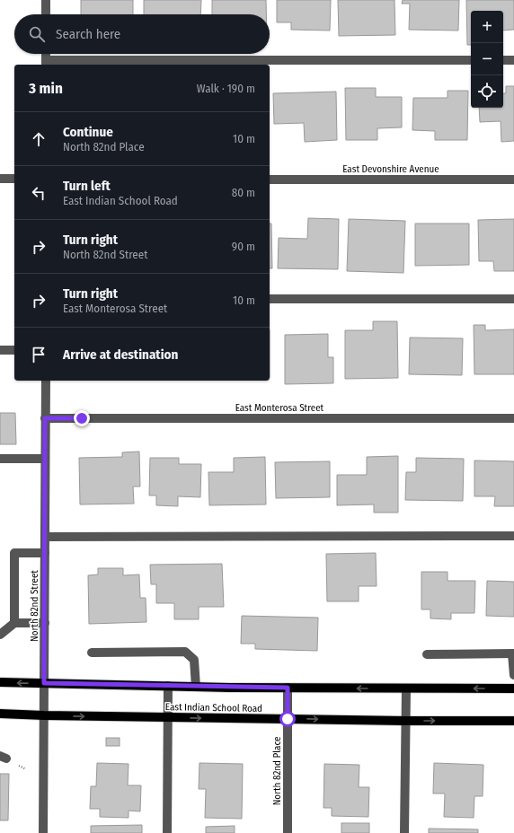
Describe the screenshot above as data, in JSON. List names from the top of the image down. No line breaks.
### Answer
{"streets":{"main road":["East Indian School Road"],"street":["East Devonshire Avenue","East Monterosa Street","North 82nd Street","North 82nd Place"]},"crossings":[["East Monterosa Street","North 82nd Street"],["North 82nd Street","East Indian School Road"],["East Indian School Road","North 82nd Place"]],"page":{"map_buttons":["+","−"],"search":"Search here","heading":["3 min","Walk · 190 m"],"list":[["Continue","North 82nd Place","10 m"],["Turn left","East Indian School Road","80 m"],["Turn right","North 82nd Street","90 m"],["Turn right","East Monterosa Street","10 m"],"Arrive at destination"]}}
